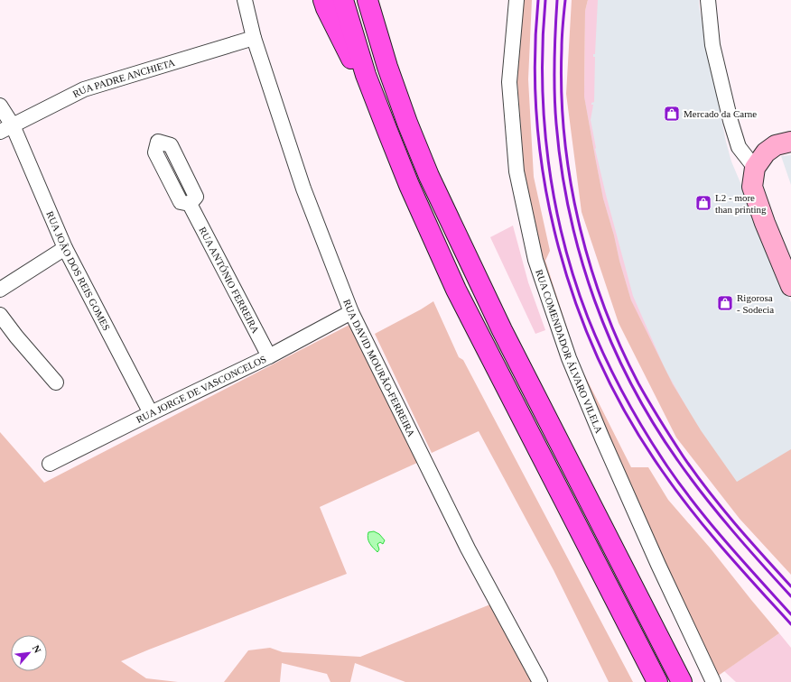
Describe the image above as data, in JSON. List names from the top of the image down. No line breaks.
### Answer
{"streets":{"street":["RUA PADRE ANCHIETA","RUA JOÃO DOS REIS GOMES","RUA ANTÓNIO FERREIRA","RUA COMENDADOR ÁLVARO VILELA","RUA DAVID MOURÃO-FERREIRA","RUA JORGE DE VASCONCELOS"]},"crossings":[["RUA PADRE ANCHIETA","RUA JOÃO DOS REIS GOMES"],["RUA PADRE ANCHIETA","RUA DAVID MOURÃO-FERREIRA"],["RUA JOÃO DOS REIS GOMES","RUA JORGE DE VASCONCELOS"],["RUA ANTÓNIO FERREIRA","RUA JORGE DE VASCONCELOS"],["RUA DAVID MOURÃO-FERREIRA","RUA JORGE DE VASCONCELOS"]],"places":{"shop":["Mercado da Carne","L2 - more than printing","Rigorosa - Sodecia"]},"north":"top right"}
